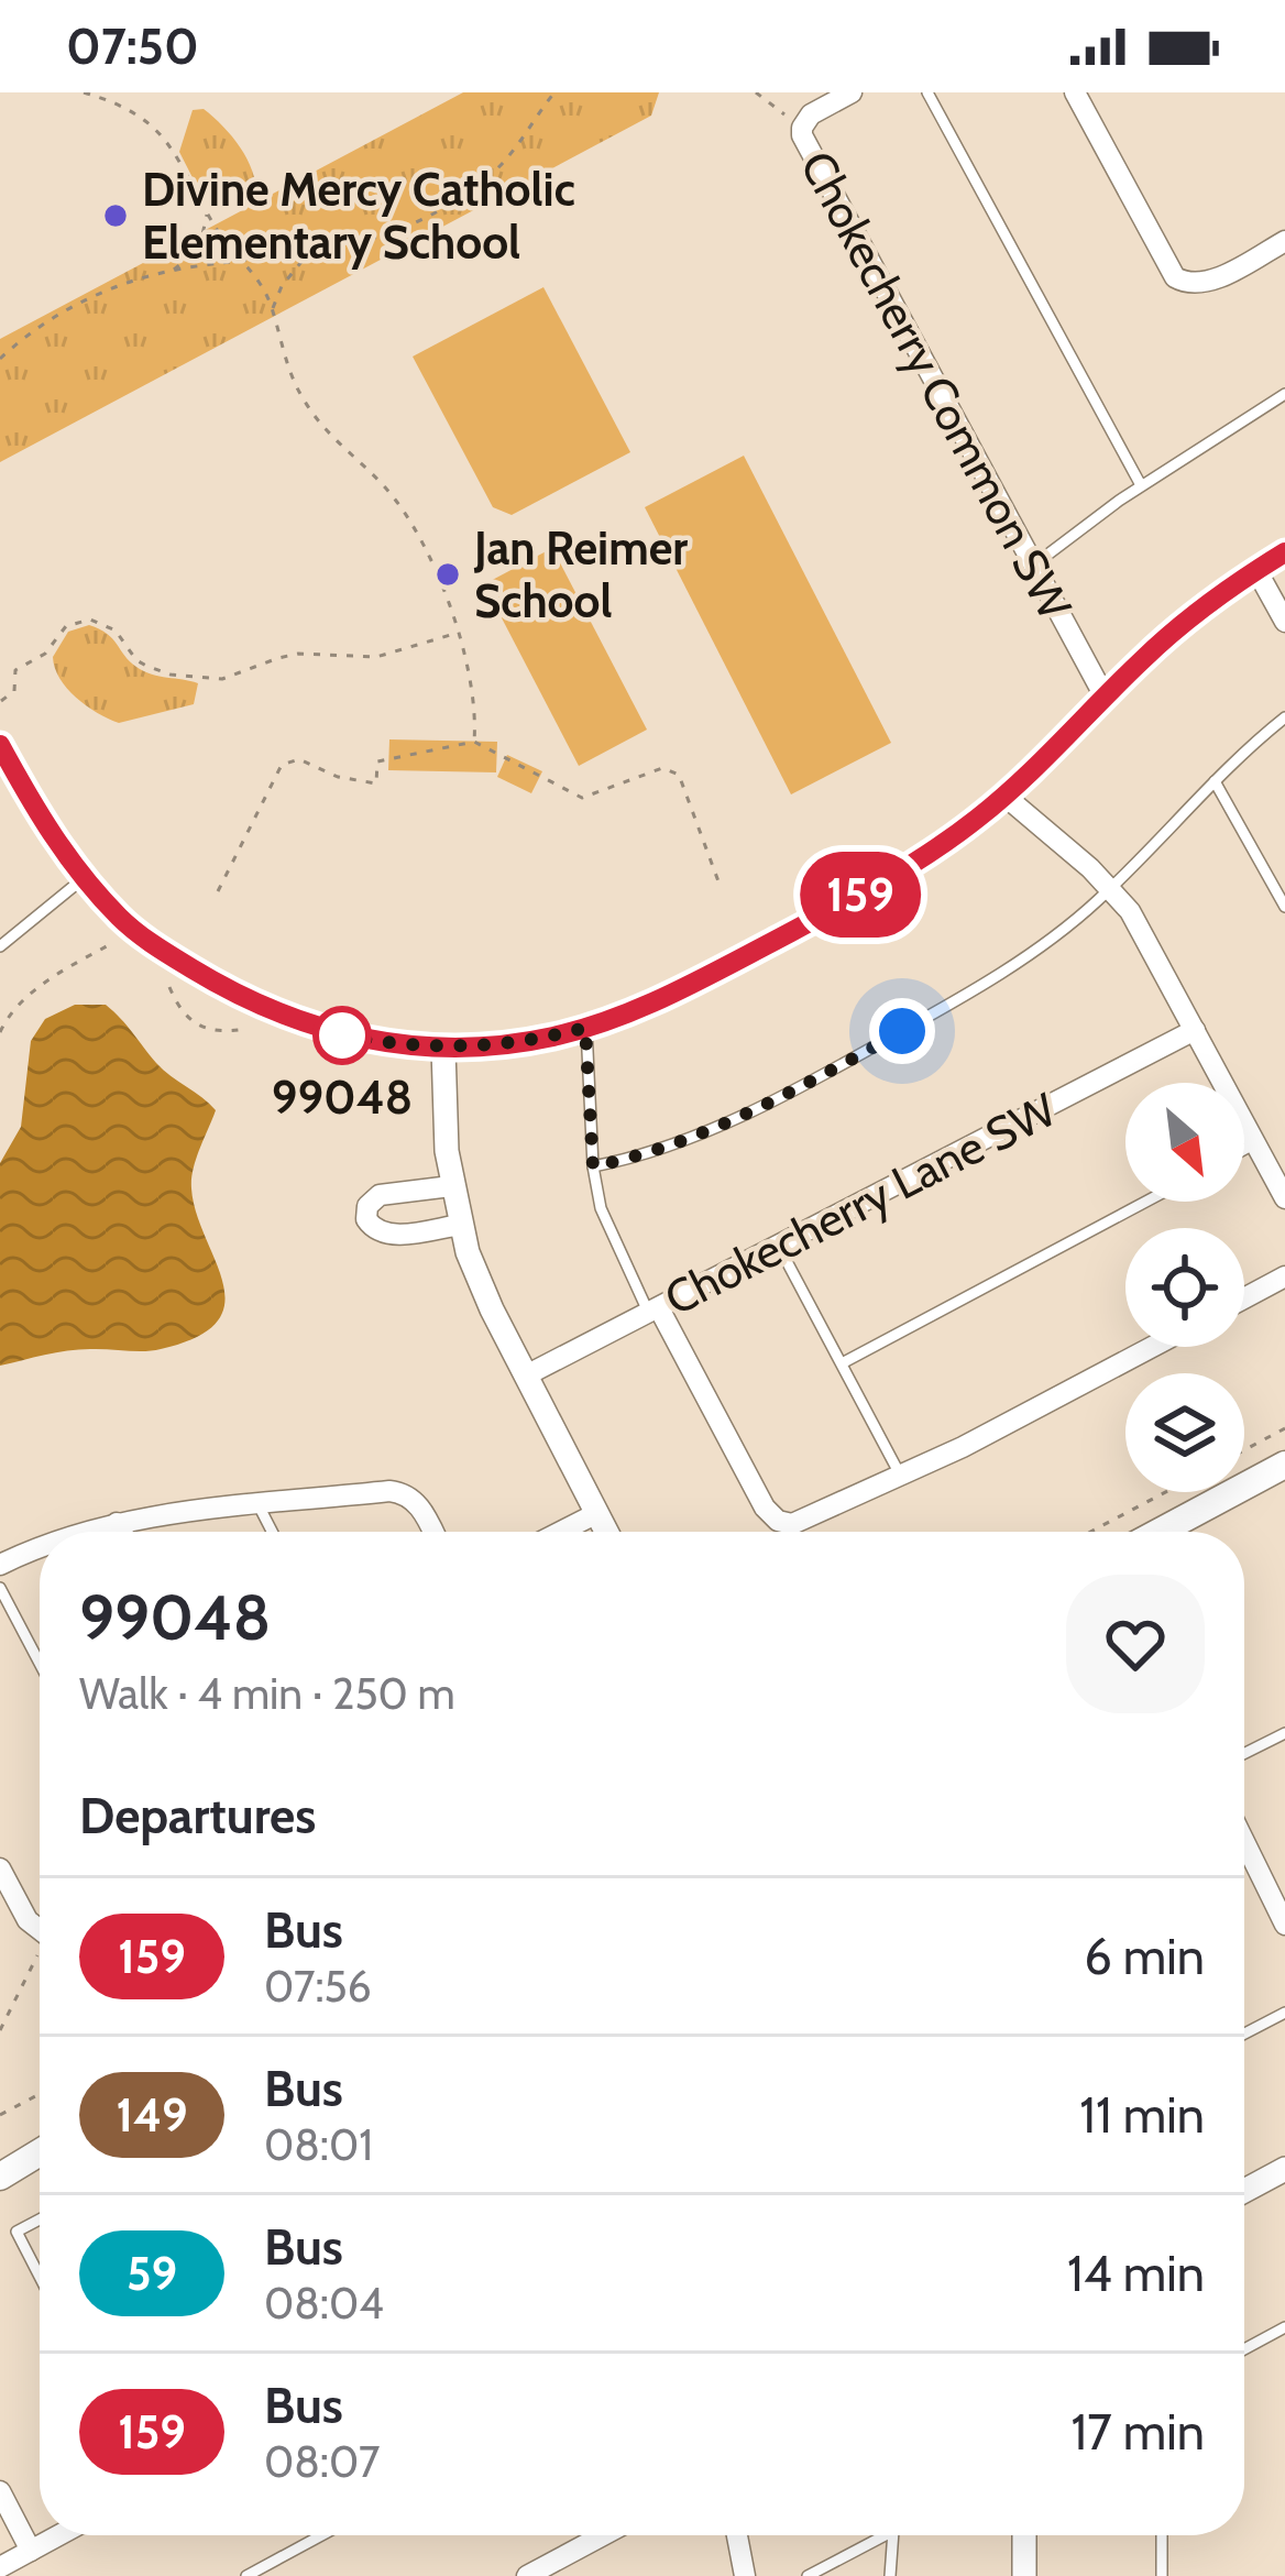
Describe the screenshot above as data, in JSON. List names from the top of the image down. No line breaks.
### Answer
{"streets":{"street":["Chokecherry Common SW","Chokecherry Lane SW"]},"places":["Divine Mercy Catholic Elementary School","Jan Reimer School","99048"],"lines":["bus line 159"],"north":"bottom right","page":{"status":"07:50","on_map":"159","heading":[["99048","Walk · 4 min · 250 m"],"Departures"],"list":[{"mark":"159","name":"Bus","note":"07:56","value":"6 min"},{"mark":"149","name":"Bus","note":"08:01","value":"11 min"},{"mark":"59","name":"Bus","note":"08:04","value":"14 min"},{"mark":"159","name":"Bus","note":"08:07","value":"17 min"}]}}
